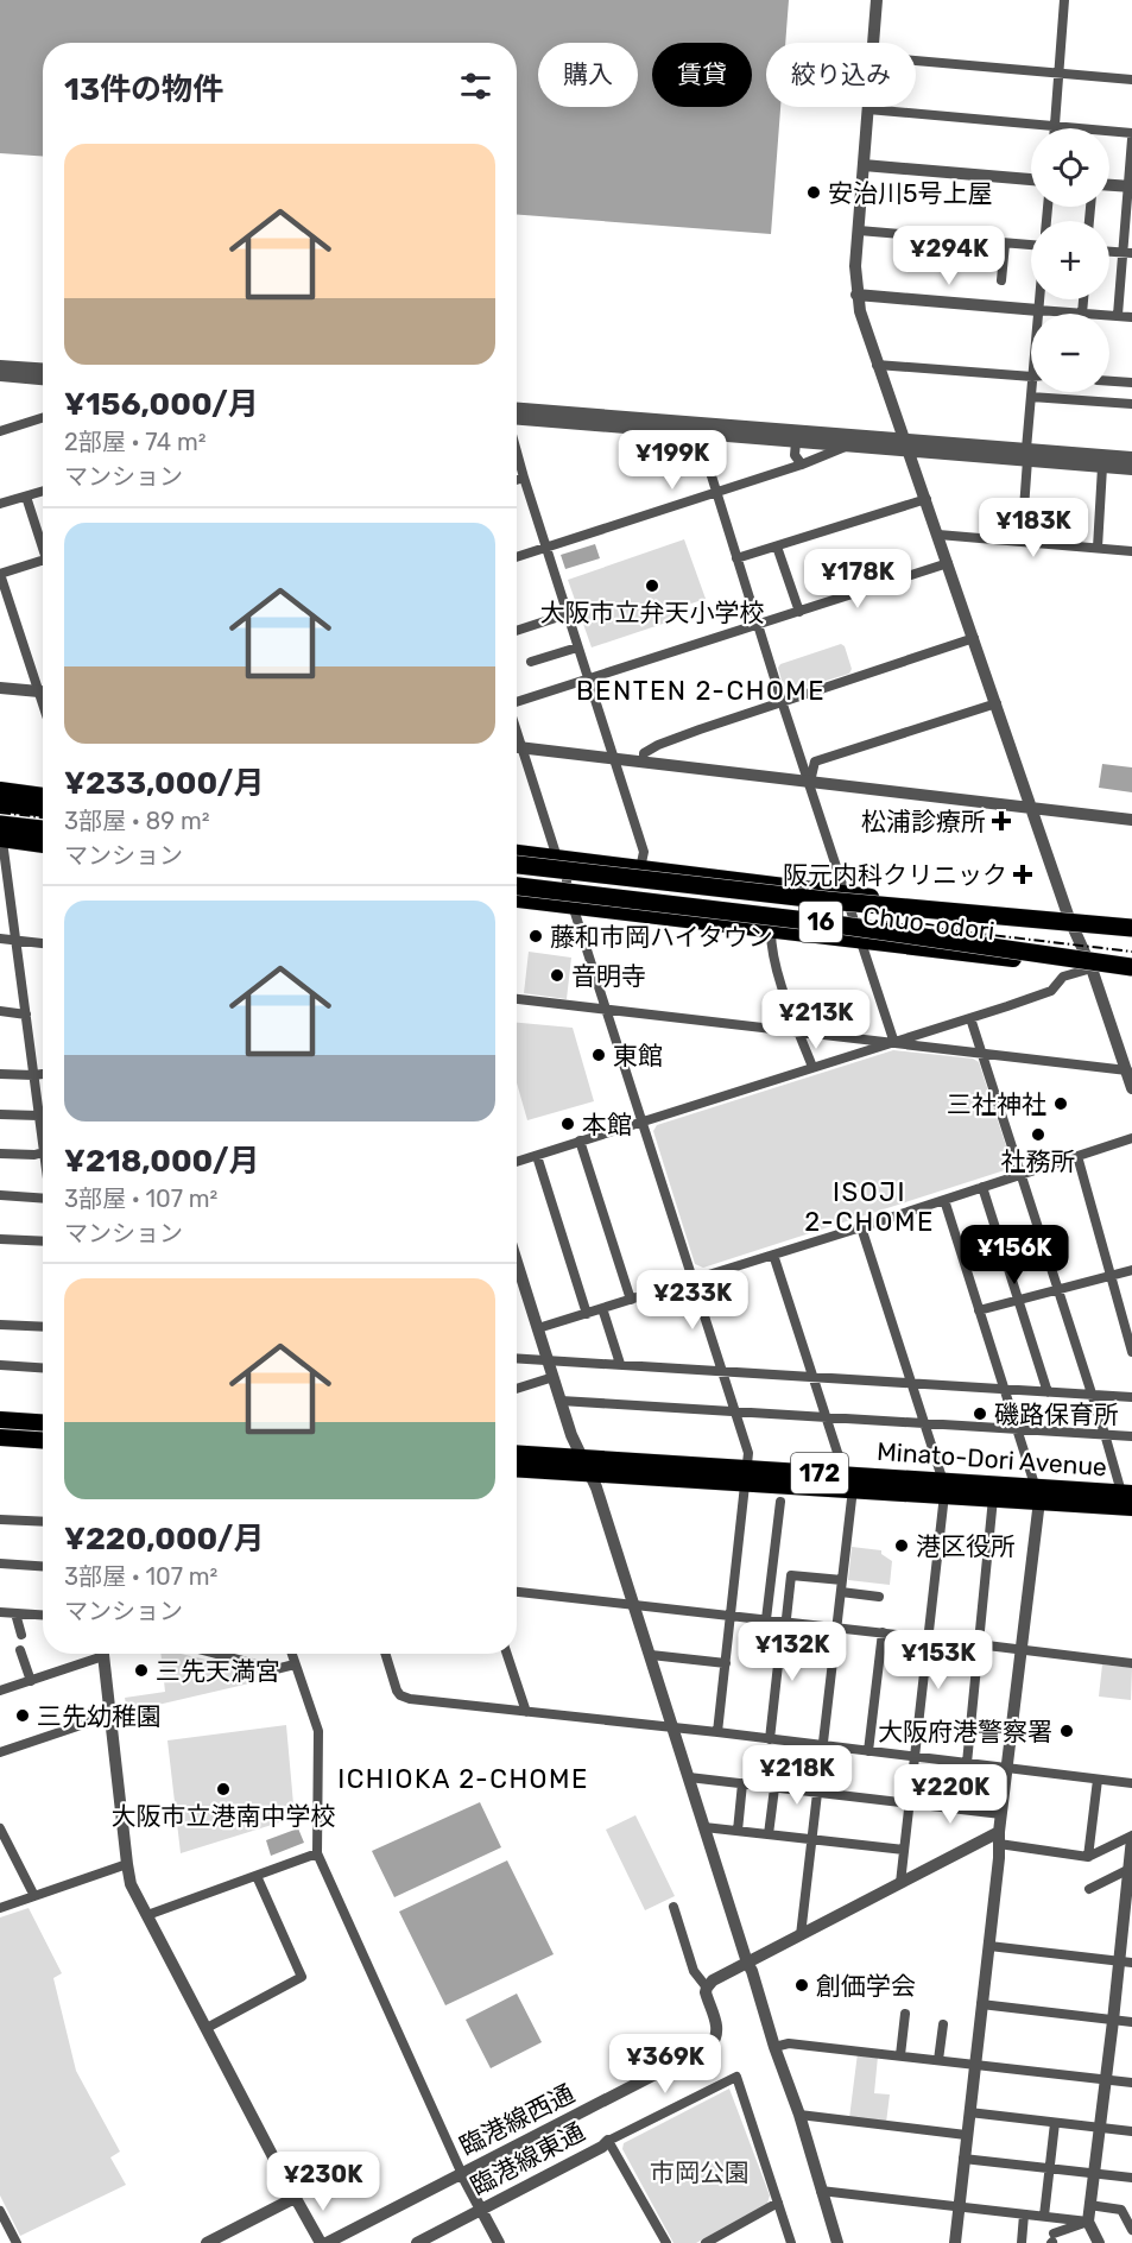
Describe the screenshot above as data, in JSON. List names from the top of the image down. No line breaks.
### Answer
{"streets":{"highway":["16"],"main road":["Chuo-odori","Minato-Dori Avenue","172"],"street":["臨港線西通","臨港線東通"]},"crossings":[["16","Chuo-odori"]],"districts":["BENTEN 2-CHOME","ISOJI 2-CHOME","ICHIOKA 2-CHOME"],"parks":["市岡公園"],"places":{"other":["安治川5号上屋","大阪市立弁天小学校","藤和市岡ハイタウン","音明寺","東館","三社神社","本館","社務所","磯路保育所","港区役所","三先天満宮","三先幼稚園","大阪府港警察署","大阪市立港南中学校","創価学会"],"health":["松浦診療所","阪元内科クリニック"]},"page":{"chip":["購入","賃貸","絞り込み"],"heading":"13件の物件","map_buttons":["+","−"],"list":[{"name":"¥156,000/月","note":"2部屋 · 74 m² · マンション"},{"name":"¥233,000/月","note":"3部屋 · 89 m² · マンション"},{"name":"¥218,000/月","note":"3部屋 · 107 m² · マンション"},{"name":"¥220,000/月","note":"3部屋 · 107 m² · マンション"}],"price":["¥294K","¥199K","¥183K","¥178K","¥213K","¥156K","¥233K","¥132K","¥153K","¥218K","¥220K","¥369K","¥230K"]}}
